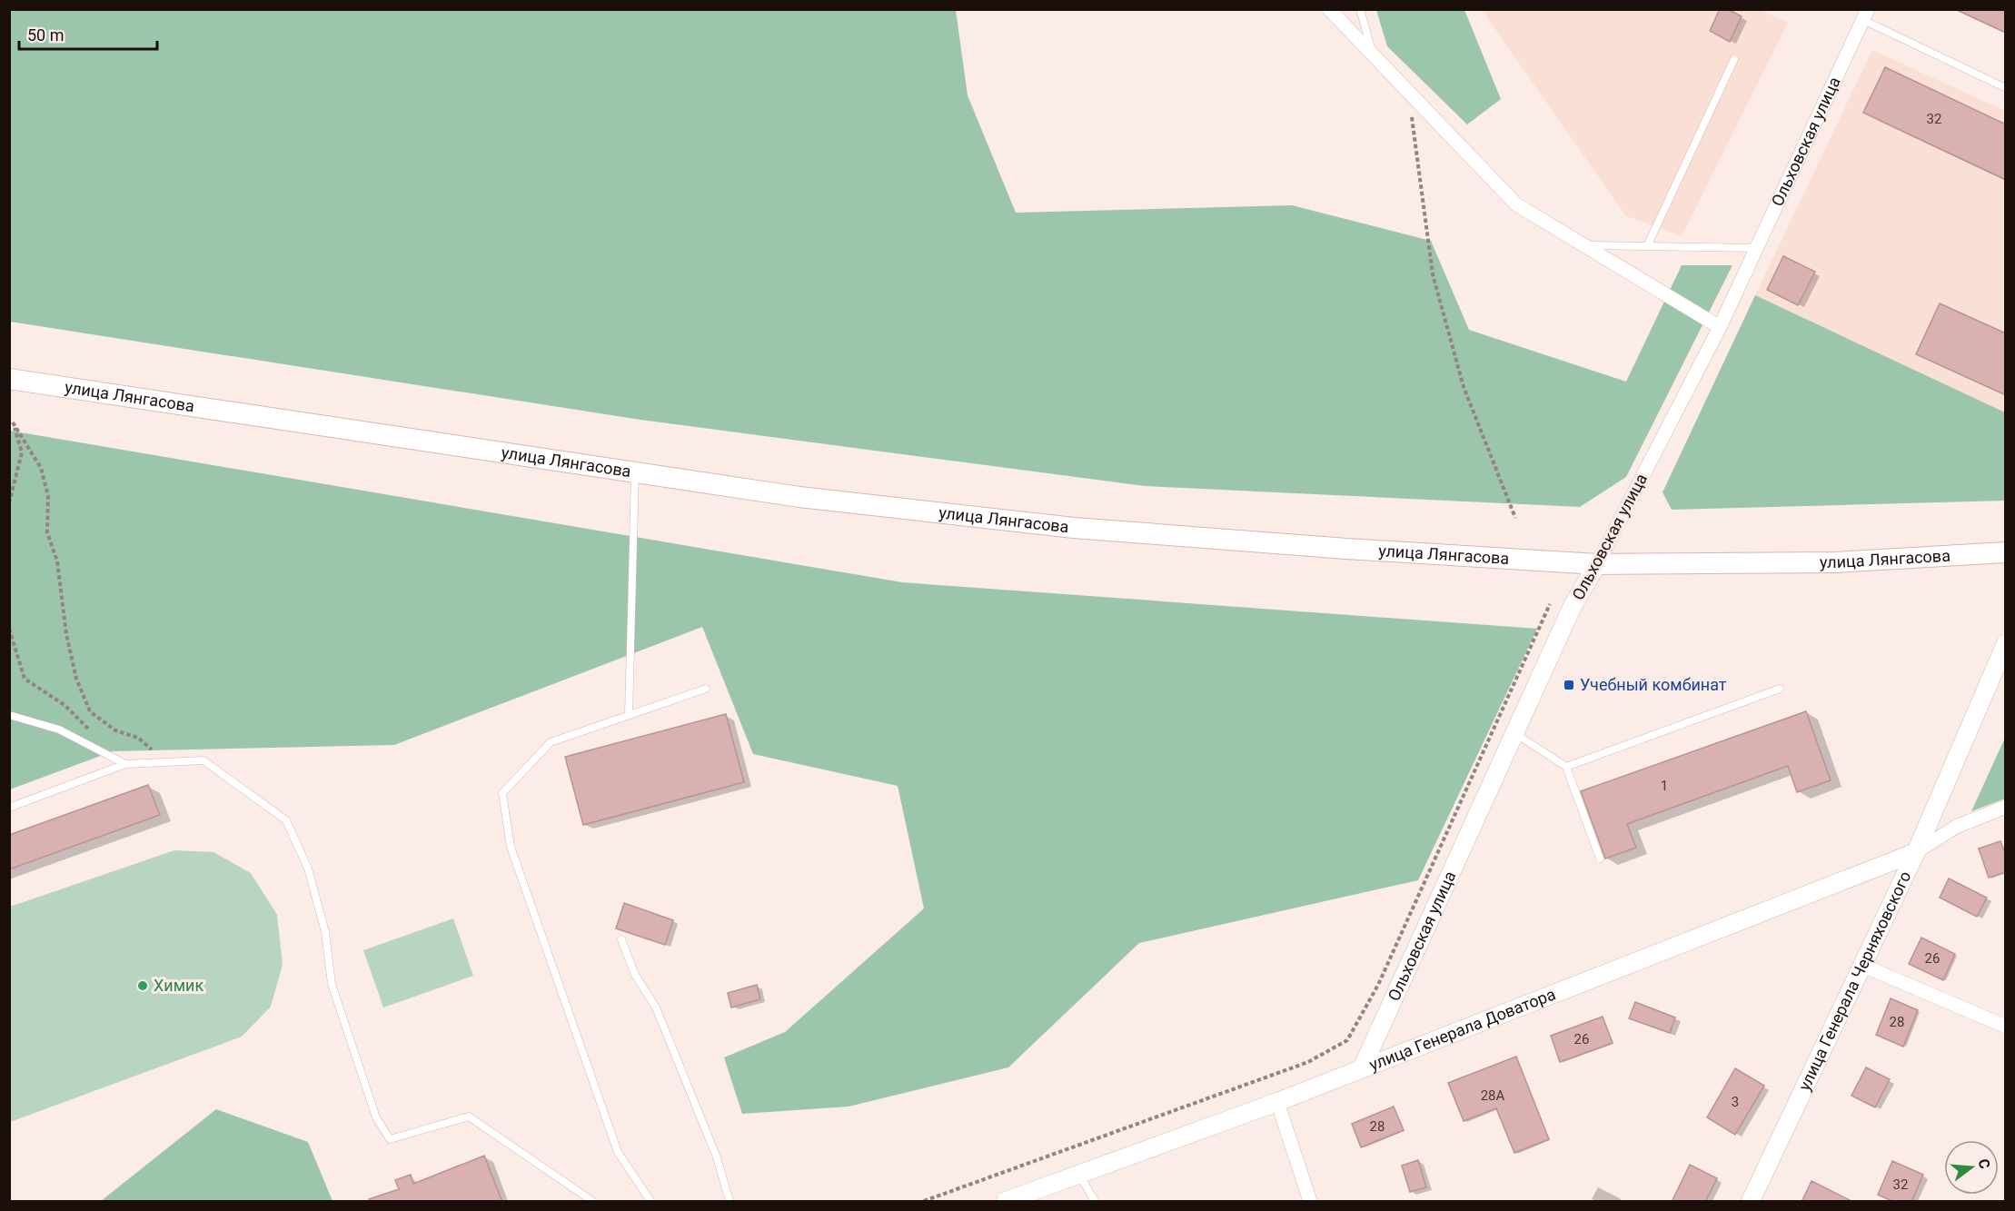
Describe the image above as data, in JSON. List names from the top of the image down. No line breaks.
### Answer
{"streets":{"main road":["улица Лянгасова"],"street":["Ольховская улица","улица Генерала Черняховского","улица Генерала Доватора"]},"crossings":[["Ольховская улица","улица Лянгасова"],["Ольховская улица","улица Генерала Доватора"],["улица Генерала Черняховского","улица Генерала Доватора"]],"places":{"transit":["Учебный комбинат"],"other":["Химик"]},"house_numbers":["32","1","26","28","26","28А","3","28","32"],"scale_bar":"50 m","north":"right"}
